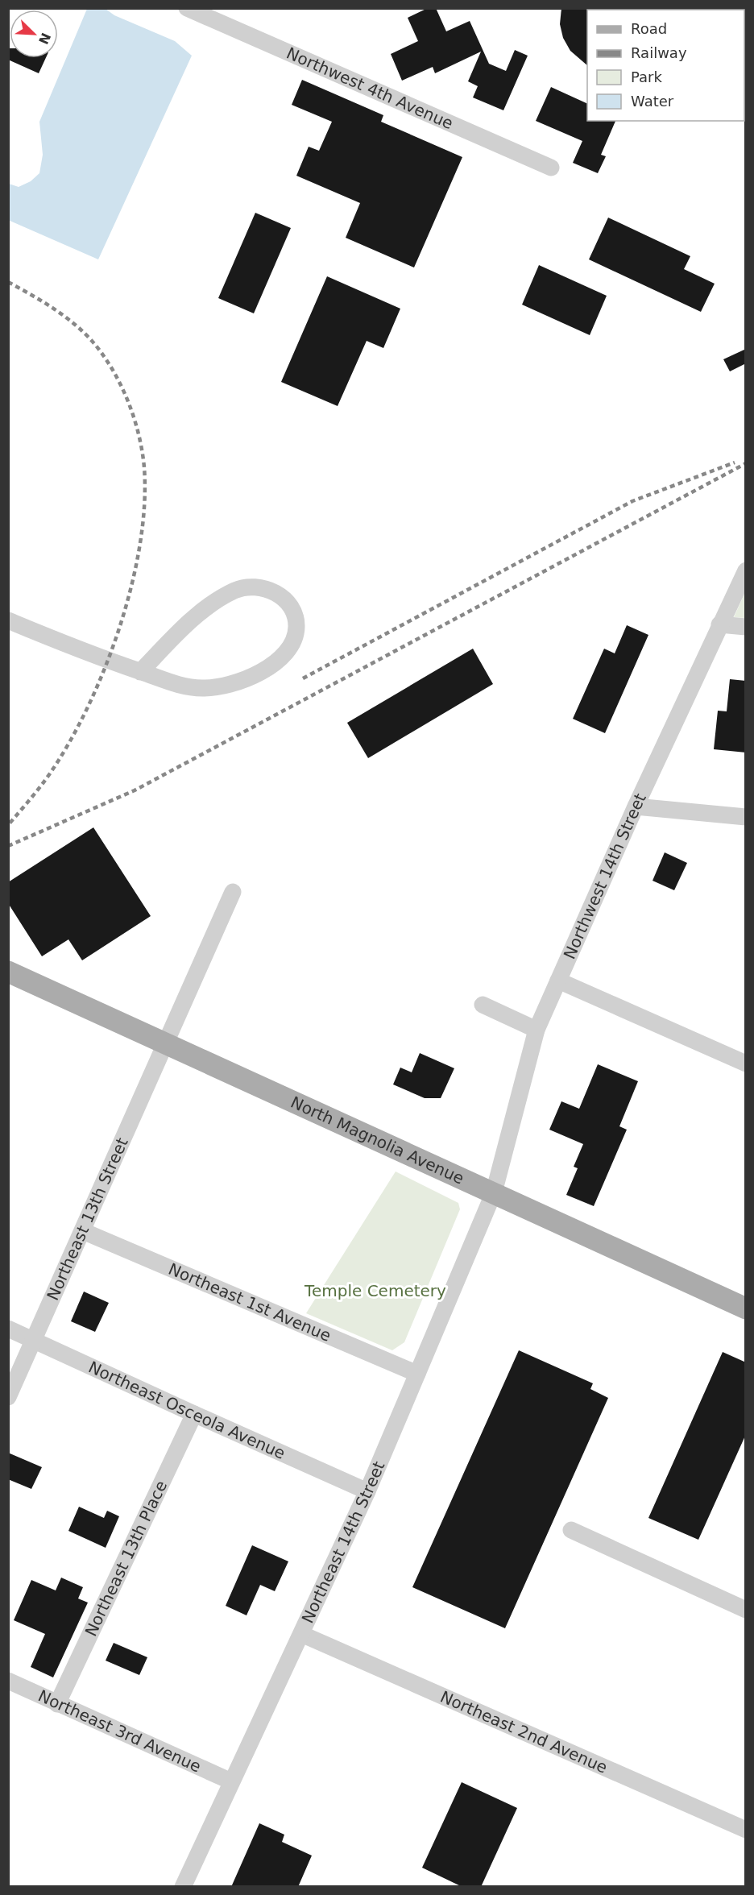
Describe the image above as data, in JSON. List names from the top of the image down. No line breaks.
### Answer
{"streets":{"main road":["North Magnolia Avenue"],"street":["Northwest 4th Avenue","Northwest 14th Street","Northeast 13th Street","Northeast 1st Avenue","Northeast Osceola Avenue","Northeast 14th Street","Northeast 13th Place","Northeast 3rd Avenue","Northeast 2nd Avenue"]},"crossings":[["Northwest 14th Street","North Magnolia Avenue"],["Northwest 14th Street","Northeast 14th Street"],["North Magnolia Avenue","Northeast 13th Street"],["North Magnolia Avenue","Northeast 14th Street"],["Northeast 13th Street","Northeast 1st Avenue"],["Northeast 13th Street","Northeast Osceola Avenue"],["Northeast 1st Avenue","Northeast 14th Street"],["Northeast Osceola Avenue","Northeast 14th Street"],["Northeast Osceola Avenue","Northeast 13th Place"],["Northeast 14th Street","Northeast 3rd Avenue"],["Northeast 14th Street","Northeast 2nd Avenue"],["Northeast 13th Place","Northeast 3rd Avenue"]],"parks":["Temple Cemetery"],"legend":["Road","Railway","Park","Water"],"north":"bottom right"}
